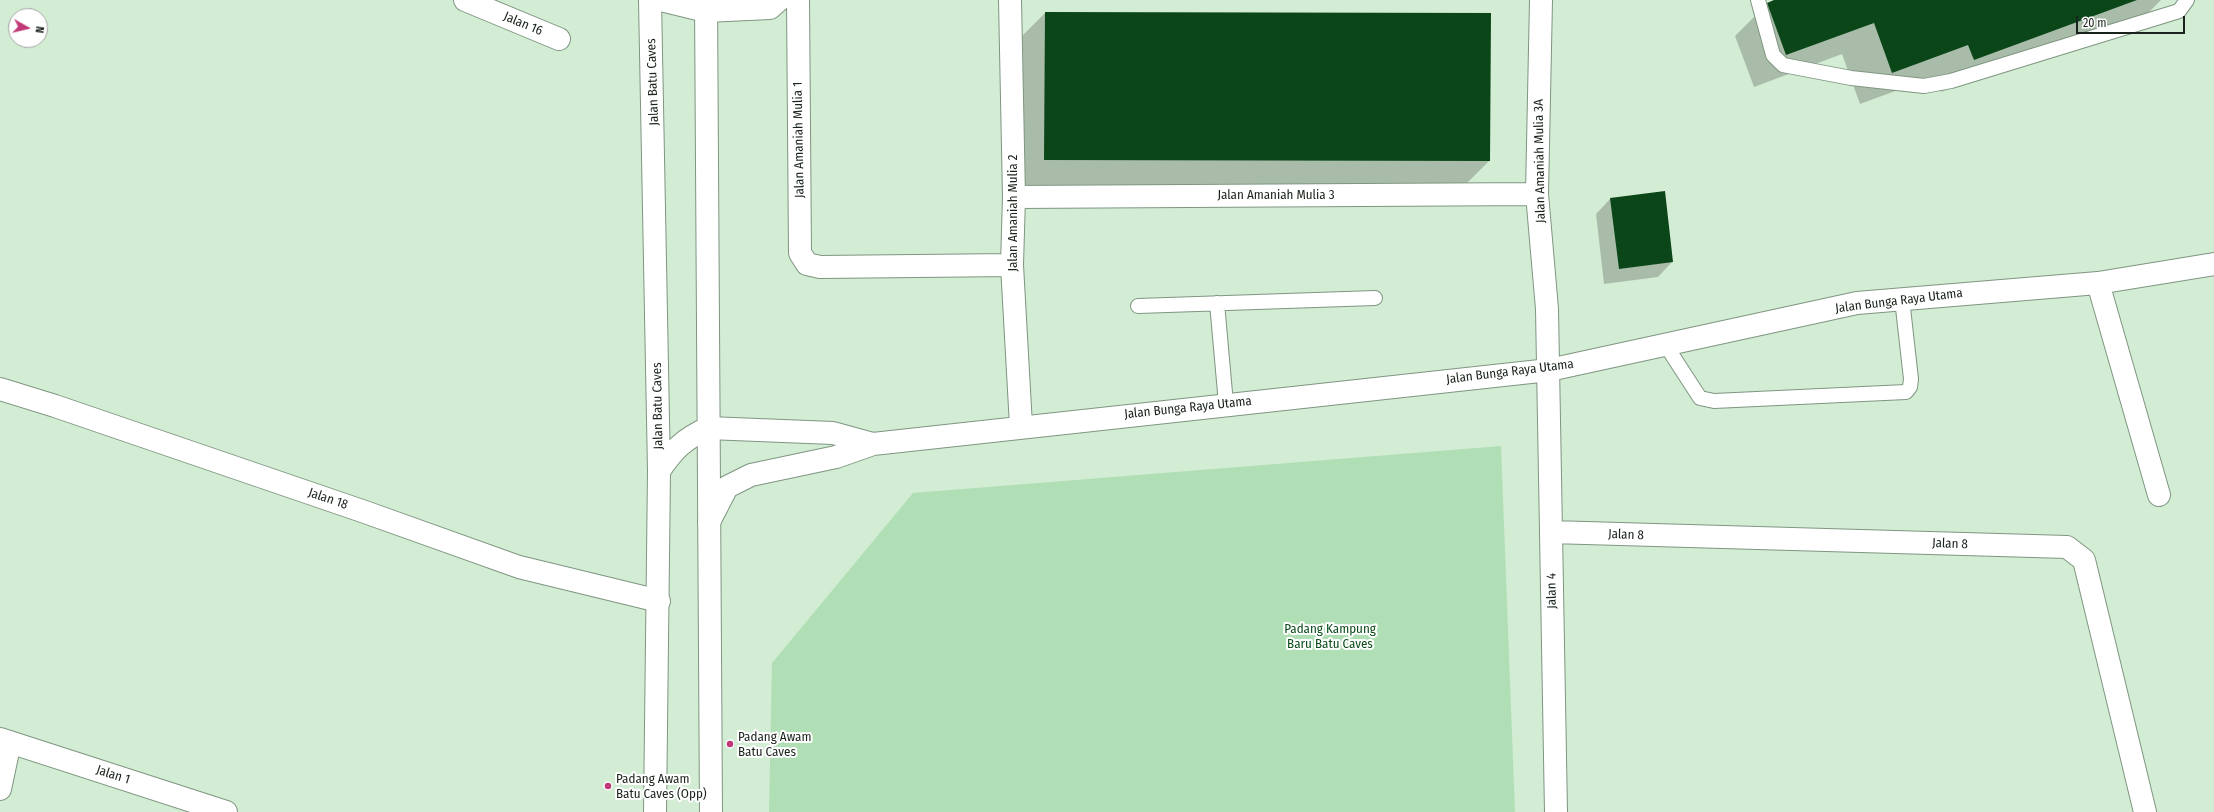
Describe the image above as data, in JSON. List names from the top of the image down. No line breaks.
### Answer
{"streets":{"street":["Jalan 16","Jalan Batu Caves","Jalan Amaniah Mulia 1","Jalan Amaniah Mulia 3A","Jalan Amaniah Mulia 3","Jalan Amaniah Mulia 2","Jalan Bunga Raya Utama","Jalan 18","Jalan 8","Jalan 4","Jalan 1"]},"crossings":[["Jalan Batu Caves","Jalan 18"],["Jalan Amaniah Mulia 1","Jalan Amaniah Mulia 2"],["Jalan Amaniah Mulia 3A","Jalan Amaniah Mulia 3"],["Jalan Amaniah Mulia 3A","Jalan Bunga Raya Utama"],["Jalan Amaniah Mulia 3A","Jalan 4"],["Jalan Amaniah Mulia 3","Jalan Amaniah Mulia 2"],["Jalan Amaniah Mulia 2","Jalan Bunga Raya Utama"],["Jalan Bunga Raya Utama","Jalan 4"],["Jalan 8","Jalan 4"]],"parks":["Padang Kampung Baru Batu Caves"],"places":["Padang Awam Batu Caves","Padang Awam Batu Caves (Opp)"],"scale_bar":"20 m","north":"right"}
